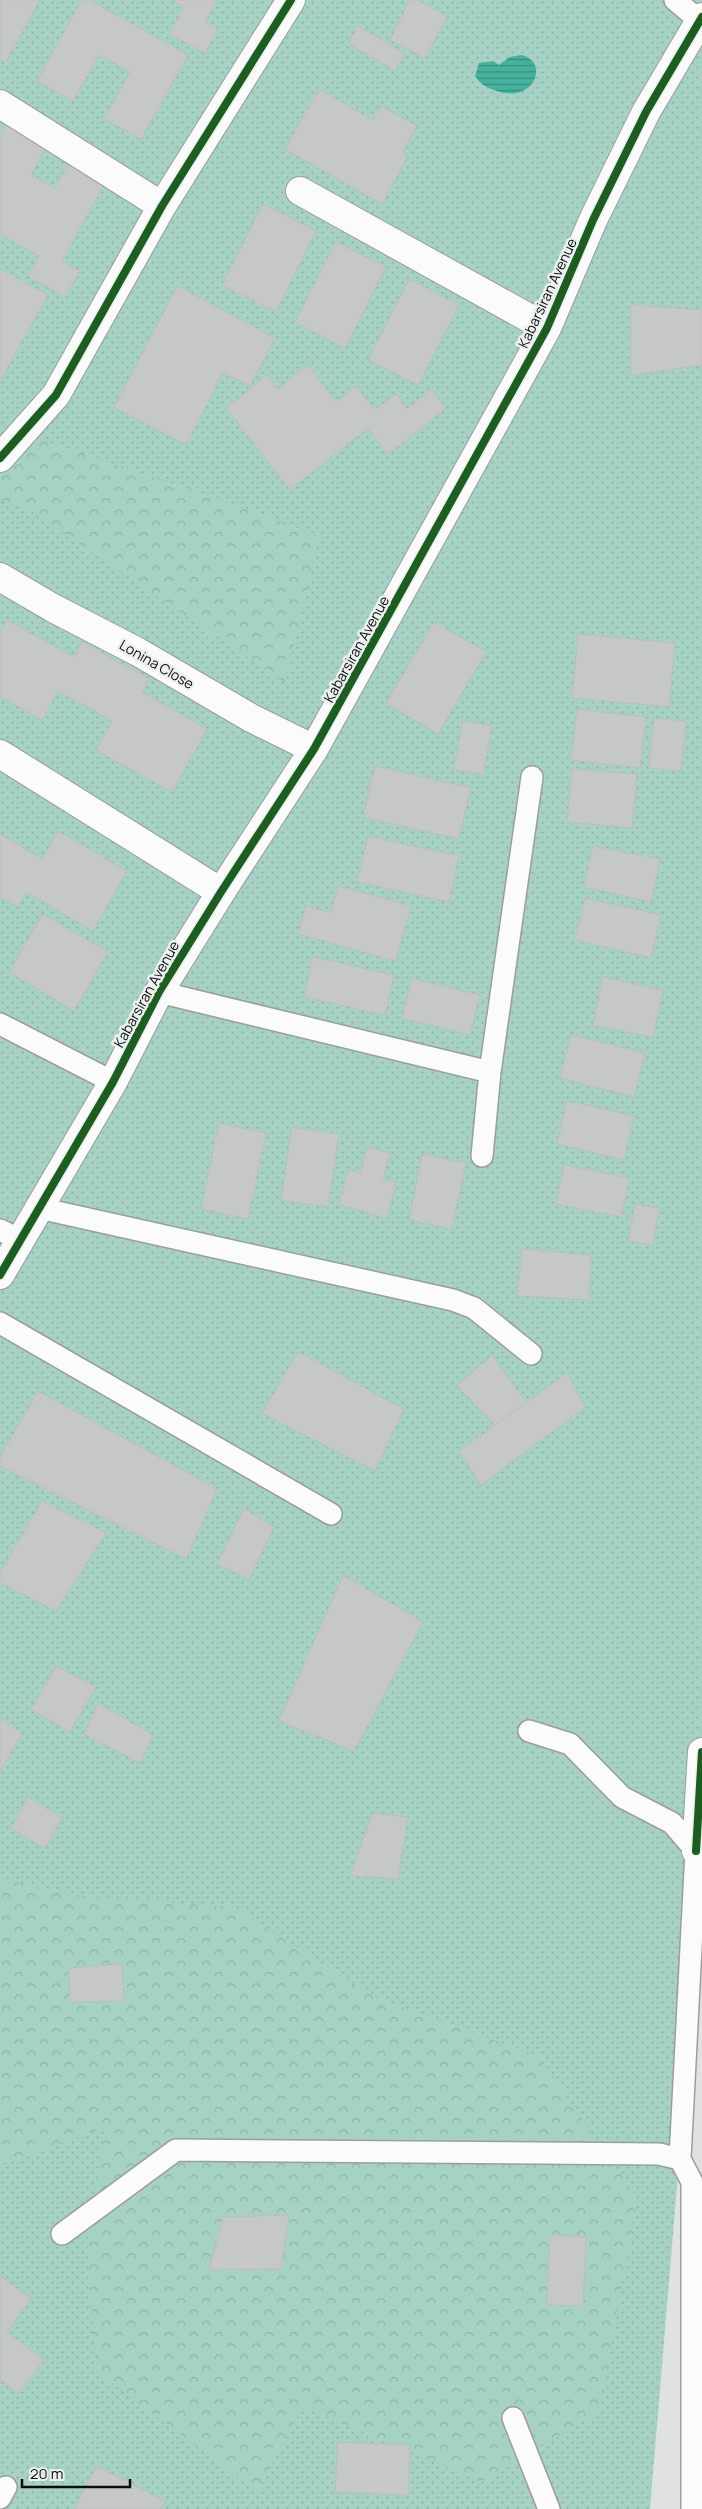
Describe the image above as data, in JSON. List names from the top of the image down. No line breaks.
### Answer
{"streets":{"street":["Kabarsiran Avenue","Lonina Close"]},"crossings":[["Kabarsiran Avenue","Lonina Close"]],"scale_bar":"20 m"}
